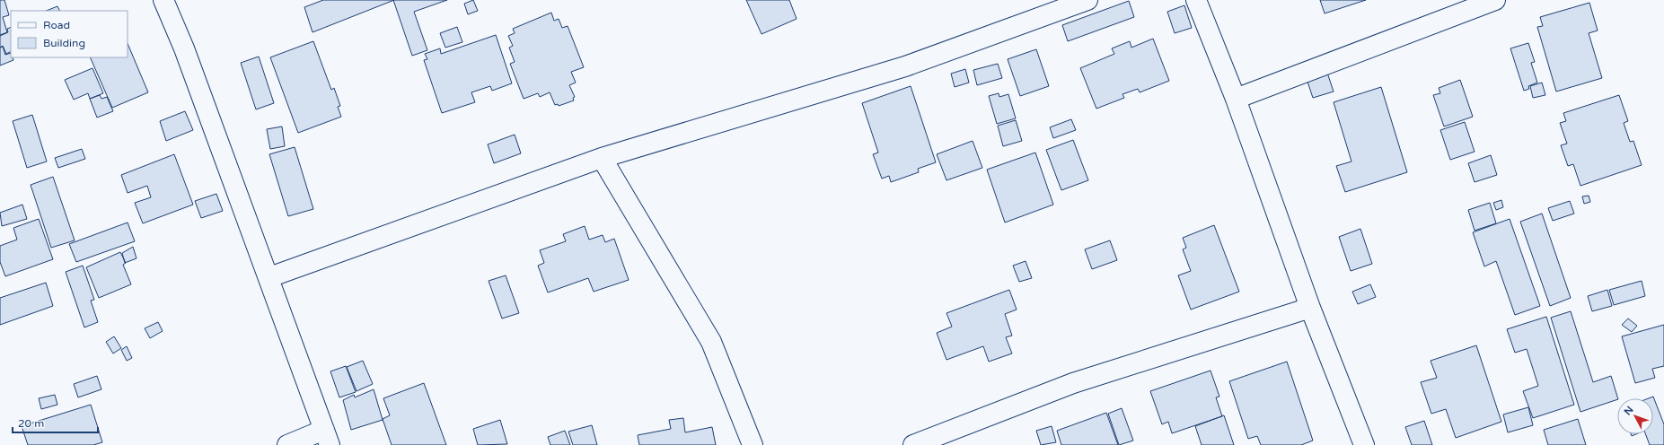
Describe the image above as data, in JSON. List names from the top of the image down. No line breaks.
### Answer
{"legend":["Road","Building"],"scale_bar":"20 m","north":"top left"}
